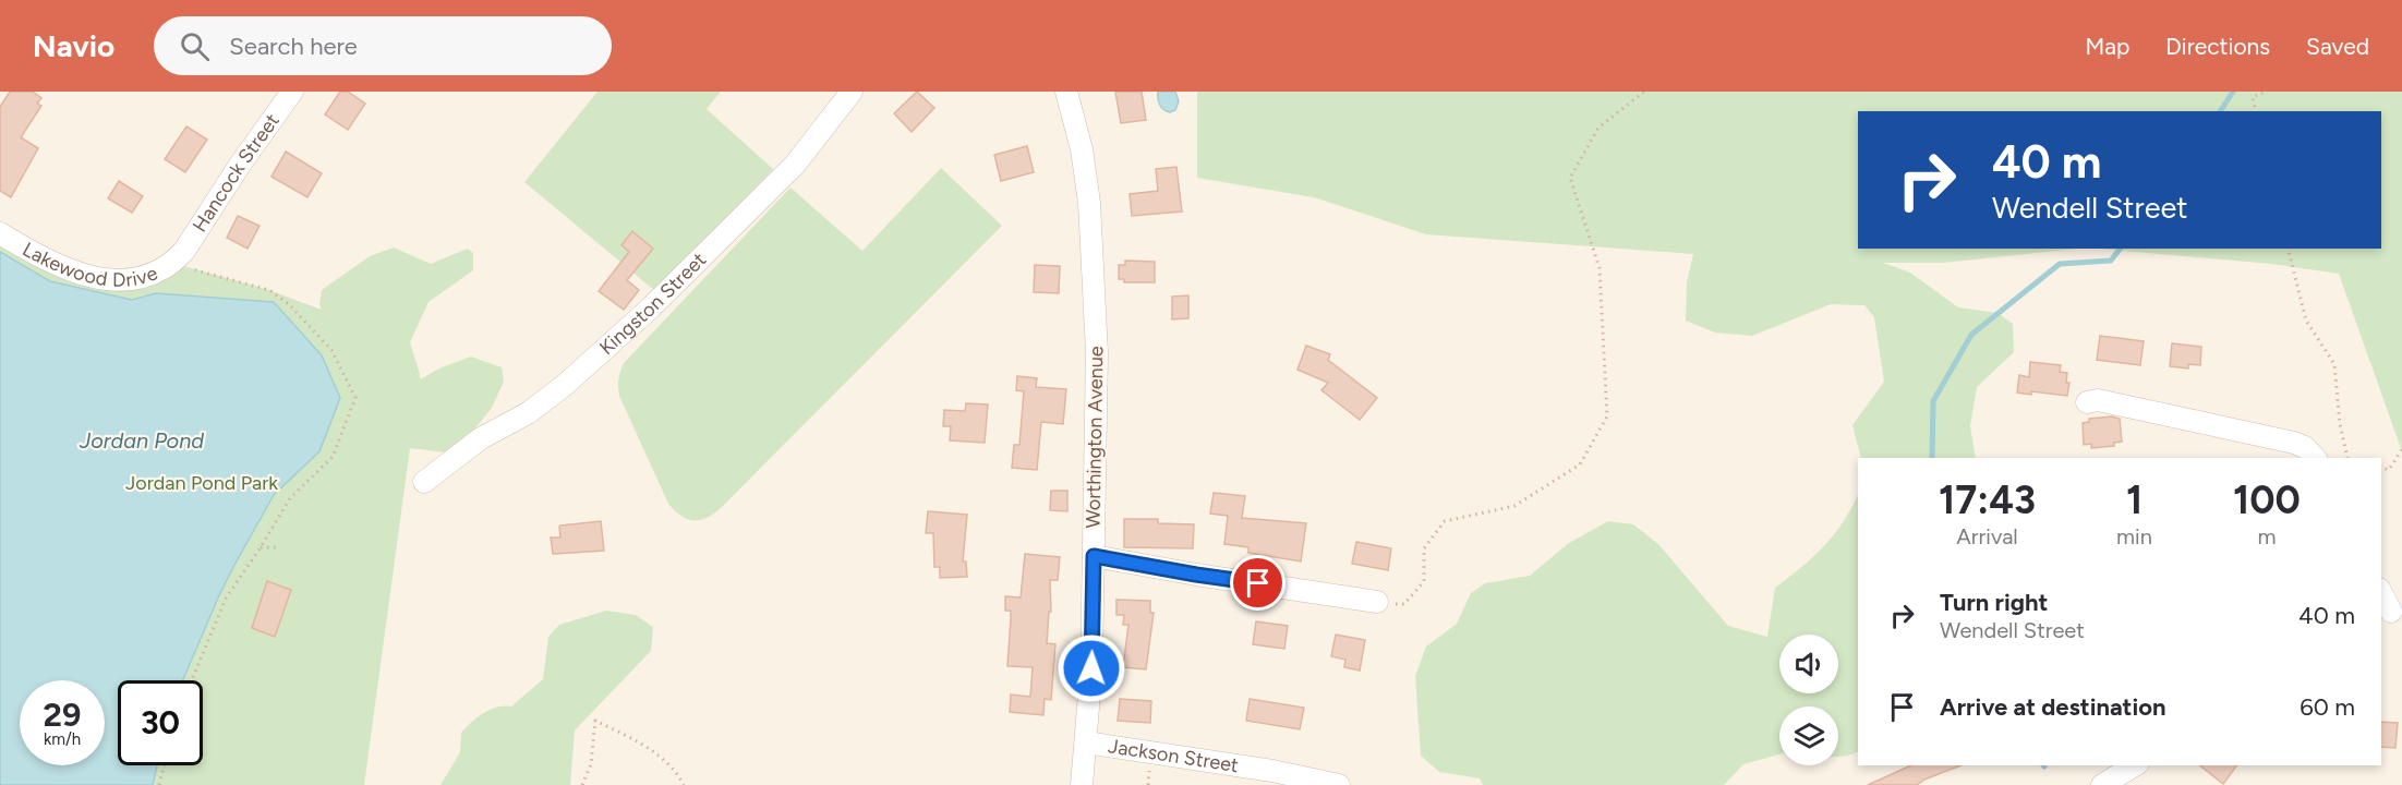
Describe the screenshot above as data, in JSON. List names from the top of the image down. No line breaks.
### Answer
{"streets":{"street":["Hancock Street","Lakewood Drive","Kingston Street","Worthington Avenue","Jackson Street"]},"crossings":[["Hancock Street","Lakewood Drive"],["Worthington Avenue","Jackson Street"]],"water":["Jordan Pond"],"parks":["Jordan Pond Park"],"page":{"header":"Navio","search":"Search here","nav":["Map","Directions","Saved"],"turn":["40 m","Wendell Street"],"eta":["17:43","Arrival","1","min","100","m"],"list":[{"name":"Turn right","note":"Wendell Street","value":"40 m"},{"name":"Arrive at destination","value":"60 m"}],"speed":"29 km/h","limit":"30"}}
